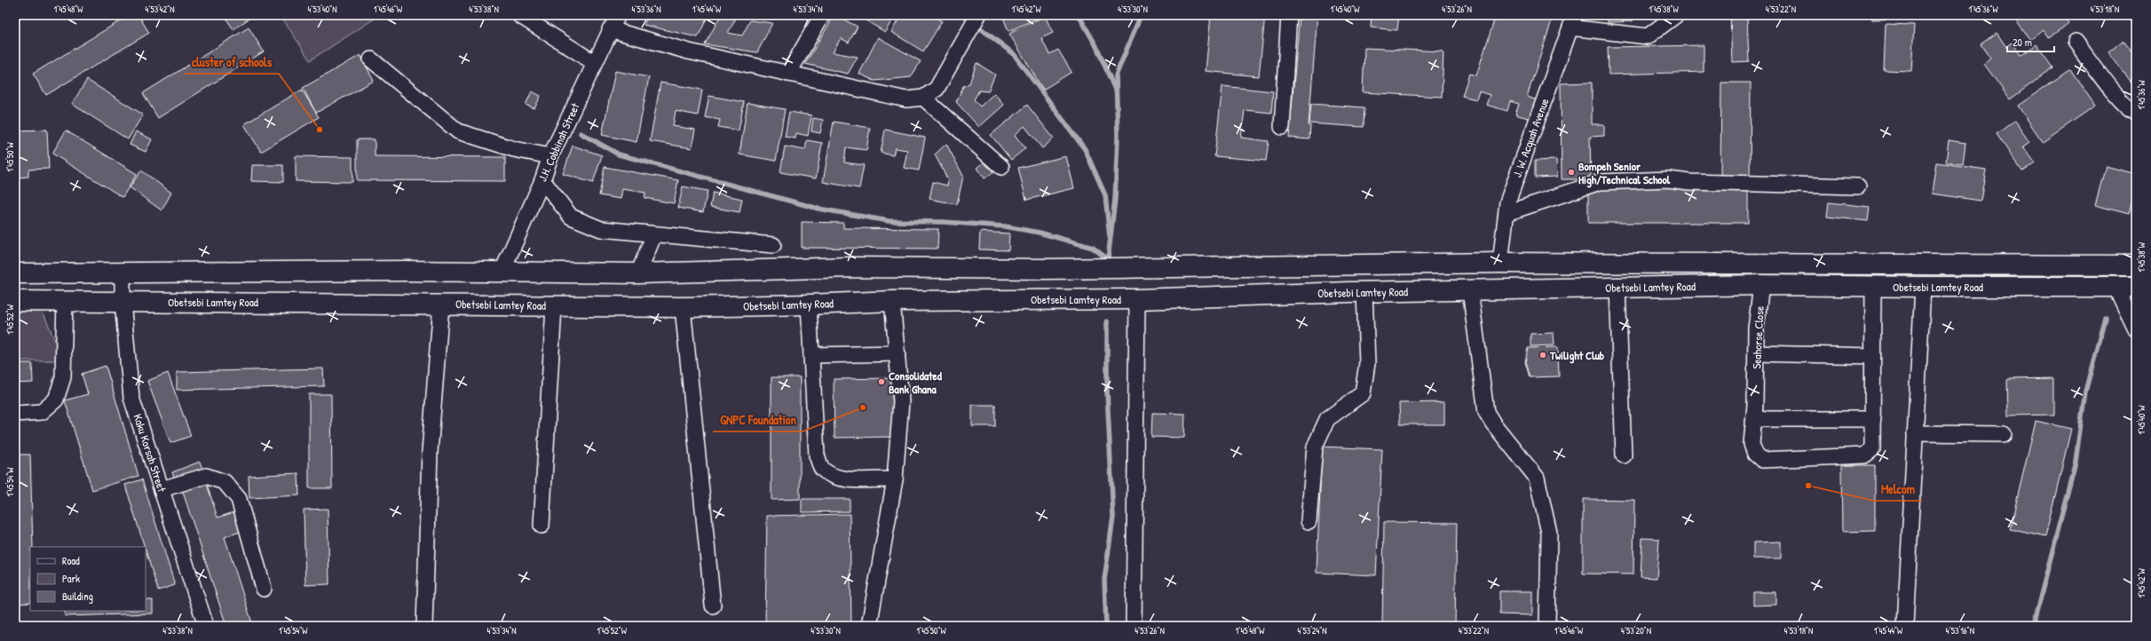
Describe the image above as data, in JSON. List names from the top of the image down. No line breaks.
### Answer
{"streets":{"main road":["Obetsebi Lamtey Road"],"street":["J. W. Acquah Avenue","J.H. Cobbinah Street","Seahorse Close","Kaku Korsah Street"]},"crossings":[["J. W. Acquah Avenue","Obetsebi Lamtey Road"],["J.H. Cobbinah Street","Obetsebi Lamtey Road"],["Obetsebi Lamtey Road","Seahorse Close"],["Obetsebi Lamtey Road","Kaku Korsah Street"]],"places":["cluster of schools","Bompeh Senior High/Technical School","Twilight Club","Consolidated Bank Ghana","GNPC Foundation","Melcom"],"legend":["Road","Park","Building"],"scale_bar":"20 m","coordinates":["1°45'48\"W","4°53'42\"N","4°53'40\"N","1°45'46\"W","4°53'38\"N","4°53'36\"N","1°45'44\"W","4°53'34\"N","1°45'42\"W","4°53'30\"N","1°45'40\"W","4°53'26\"N","1°45'38\"W","4°53'22\"N","1°45'36\"W","4°53'18\"N","1°45'50\"W","1°45'52\"W","1°45'54\"W","4°53'24\"N","4°53'20\"N","4°53'16\"N"]}
